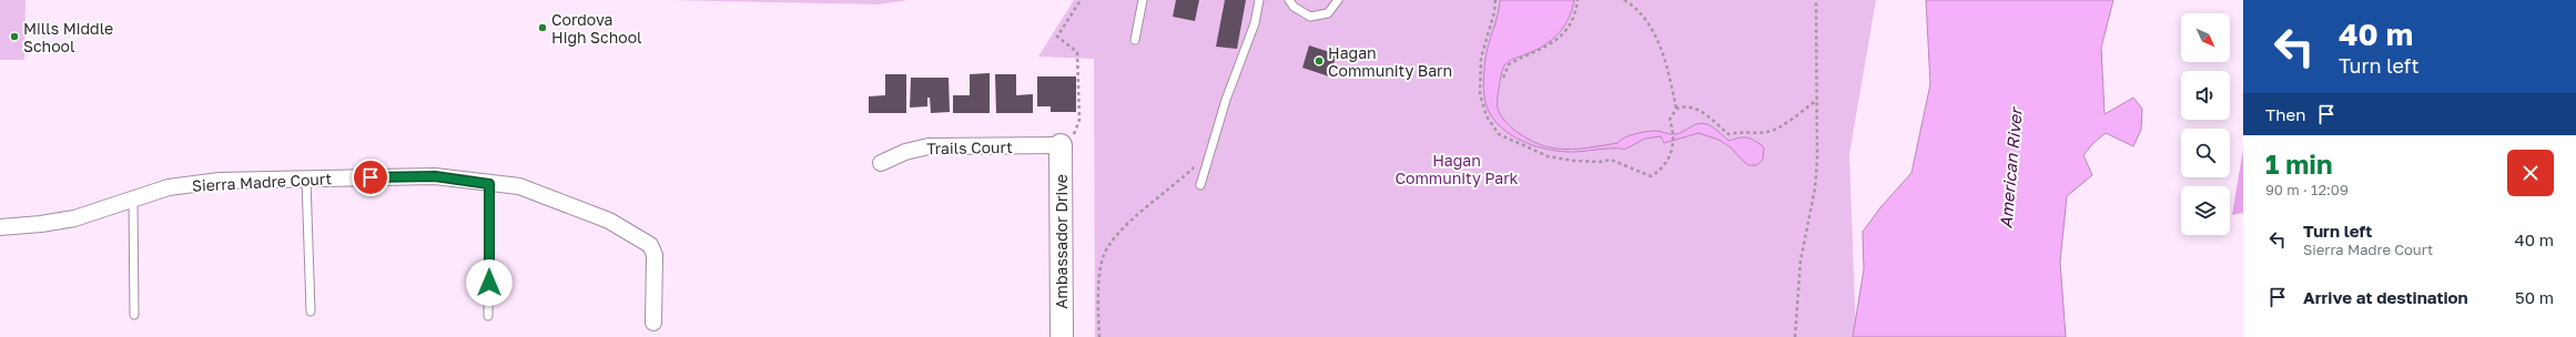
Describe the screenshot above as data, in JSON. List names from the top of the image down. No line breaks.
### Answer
{"streets":{"street":["Trails Court","Sierra Madre Court","Ambassador Drive"]},"crossings":[["Trails Court","Ambassador Drive"]],"water":["American River"],"parks":["Hagan Community Park"],"places":["Cordova High School","Mills Middle School","Hagan Community Barn"],"north":"bottom right","page":{"turn":["40 m","Turn left"],"then":"Then","heading":["1 min","90 m · 12:09"],"list":[{"name":"Turn left","note":"Sierra Madre Court","value":"40 m"},{"name":"Arrive at destination","value":"50 m"}]}}
